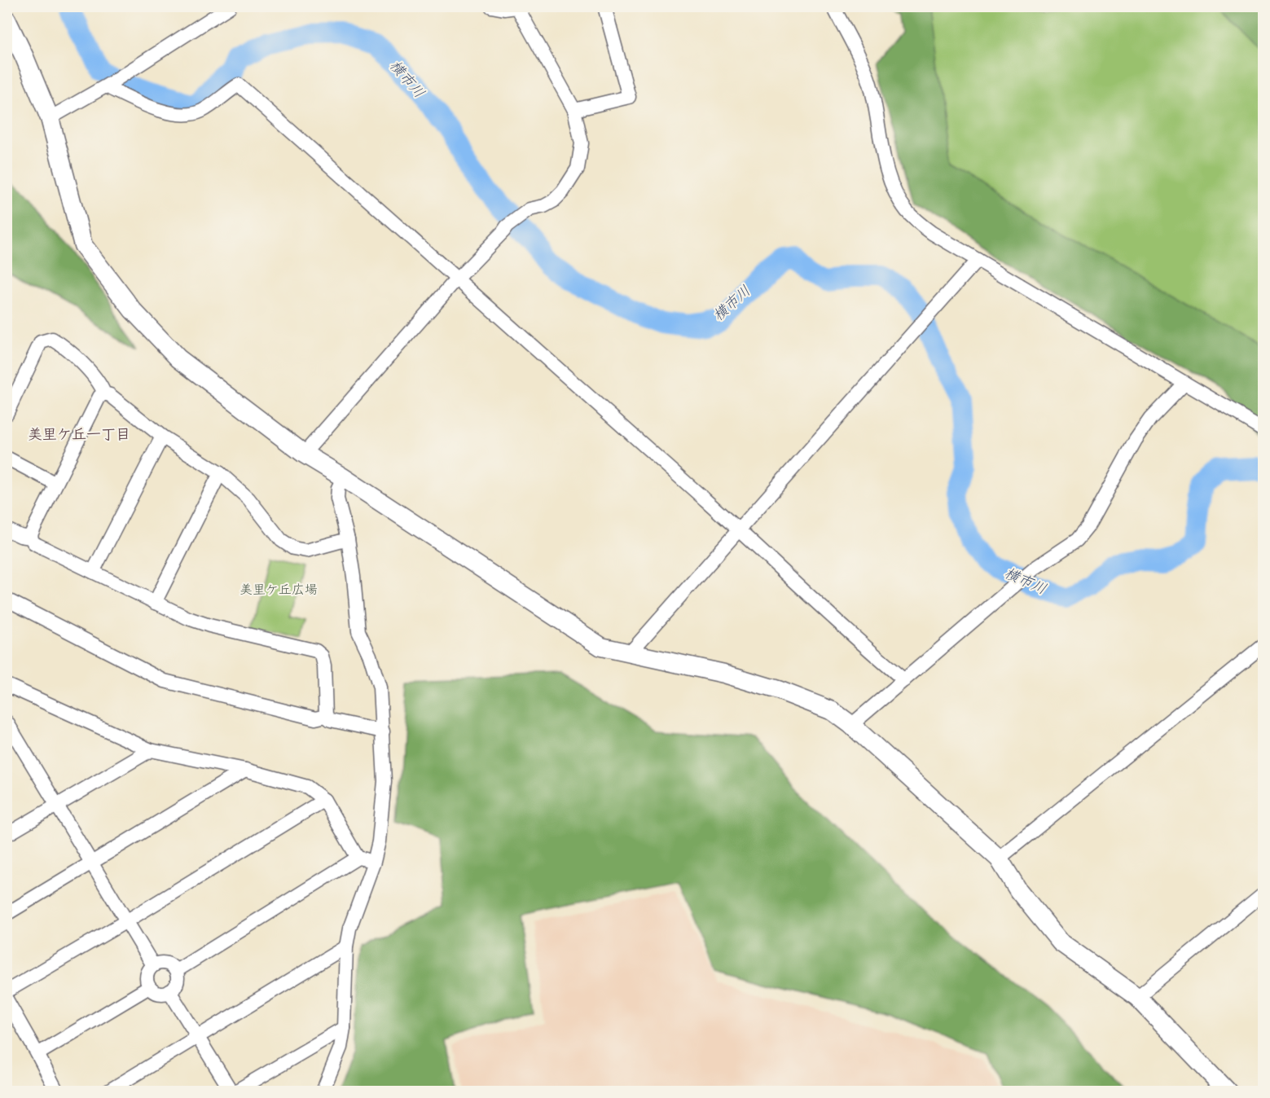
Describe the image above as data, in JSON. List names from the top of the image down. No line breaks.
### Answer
{"districts":["美里ケ丘一丁目"],"water":["横市川"],"parks":["美里ケ丘広場"]}
